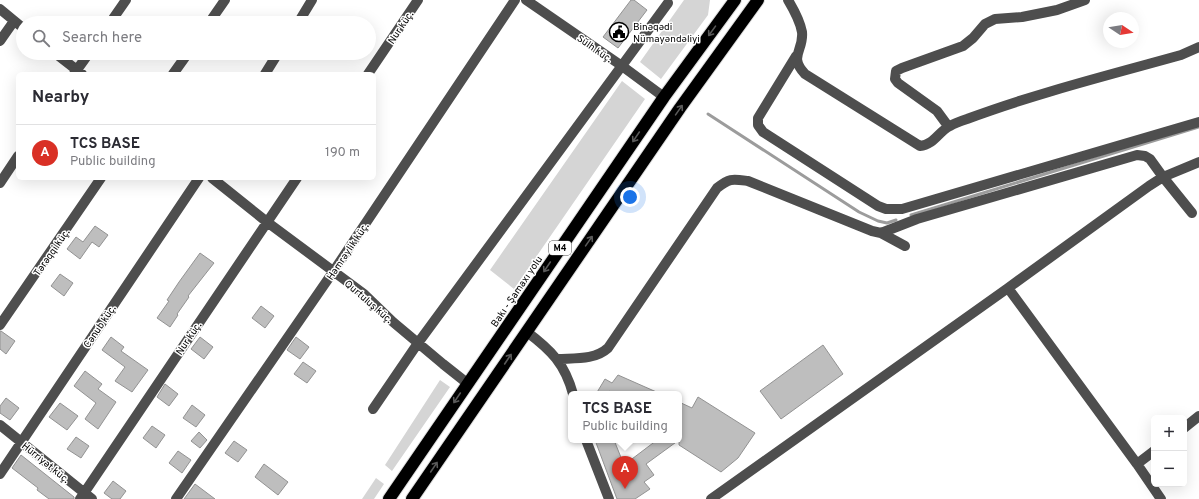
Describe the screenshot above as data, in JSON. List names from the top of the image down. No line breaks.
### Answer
{"streets":{"highway":["M4","Bakı - Şamaxı yolu"],"street":["Nur küç.","Sülh küç.","Həmrəylik küç.","Tərəqqi küç.","Qurtuluş küç.","Cənub küç.","Hürriyət küç."]},"crossings":[["Nur küç.","Qurtuluş küç."],["Nur küç.","Hürriyət küç."],["Sülh küç.","Bakı - Şamaxı yolu"],["Həmrəylik küç.","Qurtuluş küç."],["Bakı - Şamaxı yolu","Qurtuluş küç."],["Cənub küç.","Hürriyət küç."]],"places":{"public building":["Binəqədi Nümayəndəliyi"]},"north":"right","page":{"search":"Search here","heading":"Nearby","list":[{"mark":"A","name":"TCS BASE","note":"Public building","value":"190 m"}],"popup":["TCS BASE","Public building"],"map_buttons":["+","−"],"pins":"A"}}
